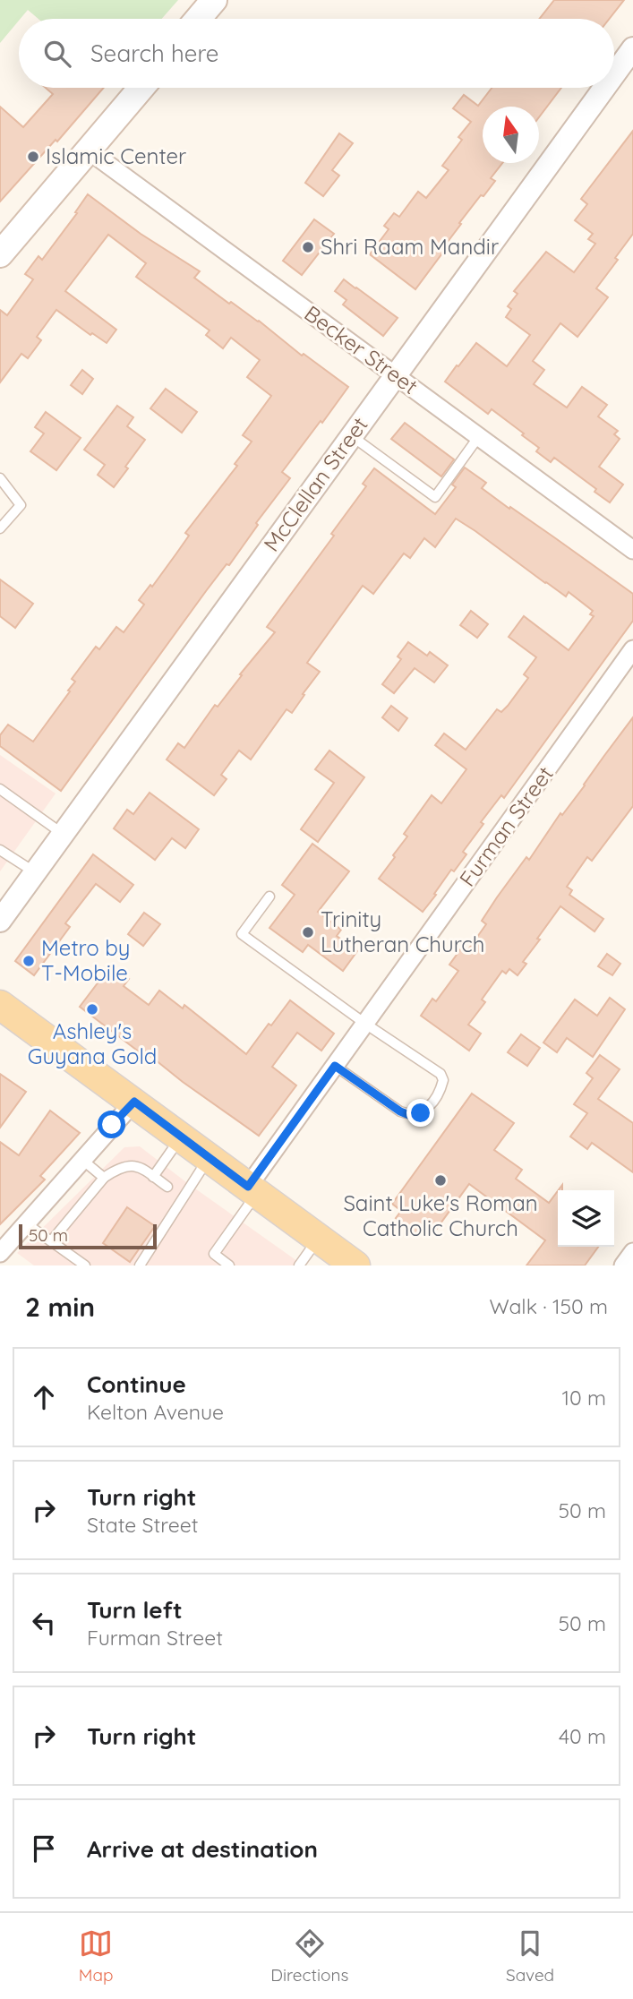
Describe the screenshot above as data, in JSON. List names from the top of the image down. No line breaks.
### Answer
{"streets":{"street":["Becker Street","McClellan Street","Furman Street"]},"crossings":[["Becker Street","McClellan Street"]],"places":["Islamic Center","Shri Raam Mandir","Trinity Lutheran Church","Metro by T-Mobile","Ashley's Guyana Gold","Saint Luke's Roman Catholic Church"],"scale_bar":"50 m","north":"top","page":{"search":"Search here","scale":"50 m","heading":["2 min","Walk · 150 m"],"list":[["Continue","Kelton Avenue","10 m"],["Turn right","State Street","50 m"],["Turn left","Furman Street","50 m"],["Turn right","40 m"],"Arrive at destination"],"nav":["Map","Directions","Saved"]}}
